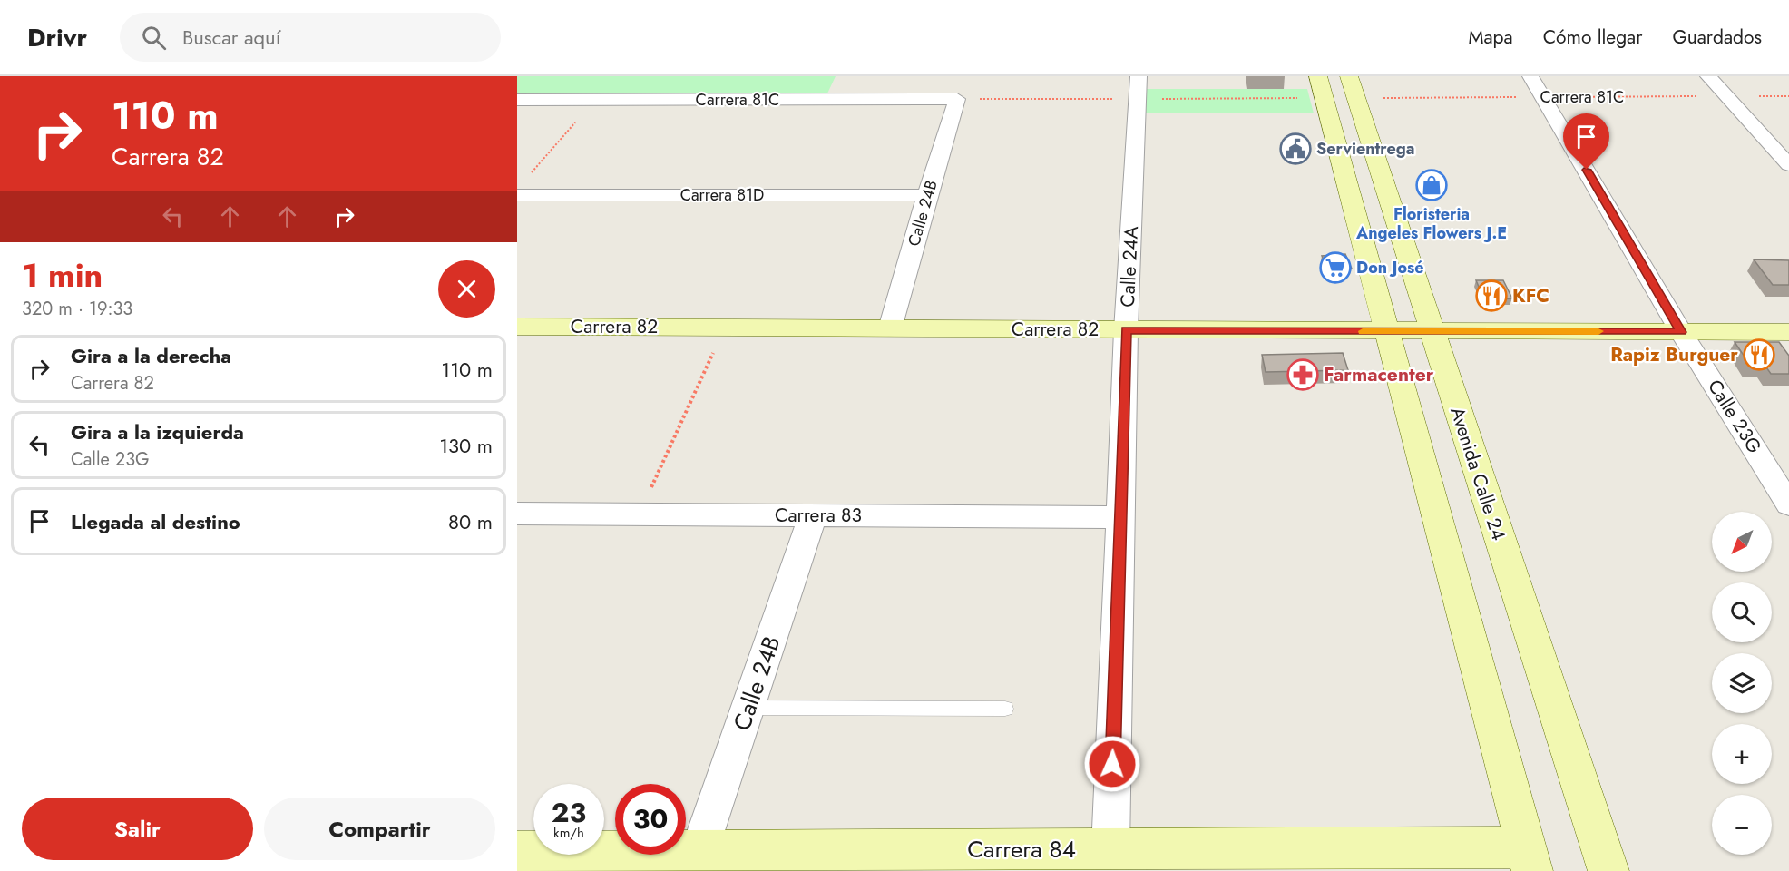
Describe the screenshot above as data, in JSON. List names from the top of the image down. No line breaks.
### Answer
{"streets":{"main road":["Carrera 82","Avenida Calle 24","Carrera 84"],"street":["Carrera 81C","Carrera 81D","Calle 24B","Calle 24A","Calle 23G","Carrera 83"]},"crossings":[["Carrera 81C","Calle 24B"],["Carrera 81C","Calle 23G"],["Carrera 81D","Calle 24B"],["Calle 24B","Carrera 82"],["Calle 24B","Carrera 83"],["Calle 24B","Carrera 84"],["Calle 24A","Carrera 82"],["Calle 24A","Carrera 83"],["Calle 24A","Carrera 84"],["Carrera 82","Calle 23G"],["Carrera 82","Avenida Calle 24"]],"places":{"public building":["Servientrega"],"shop":["Floristeria Angeles Flowers J.E"],"supermarket":["Don José"],"restaurant":["KFC","Rapiz Burguer"],"pharmacy":["Farmacenter"]},"north":"bottom left","page":{"header":"Drivr","search":"Buscar aquí","nav":["Mapa","Cómo llegar","Guardados"],"turn":["110 m","Carrera 82"],"heading":["1 min","320 m · 19:33"],"list":[{"name":"Gira a la derecha","note":"Carrera 82","value":"110 m"},{"name":"Gira a la izquierda","note":"Calle 23G","value":"130 m"},{"name":"Llegada al destino","value":"80 m"}],"map_buttons":["+","−"],"speed":"23 km/h","limit":"30","buttons":["Salir","Compartir"]}}
